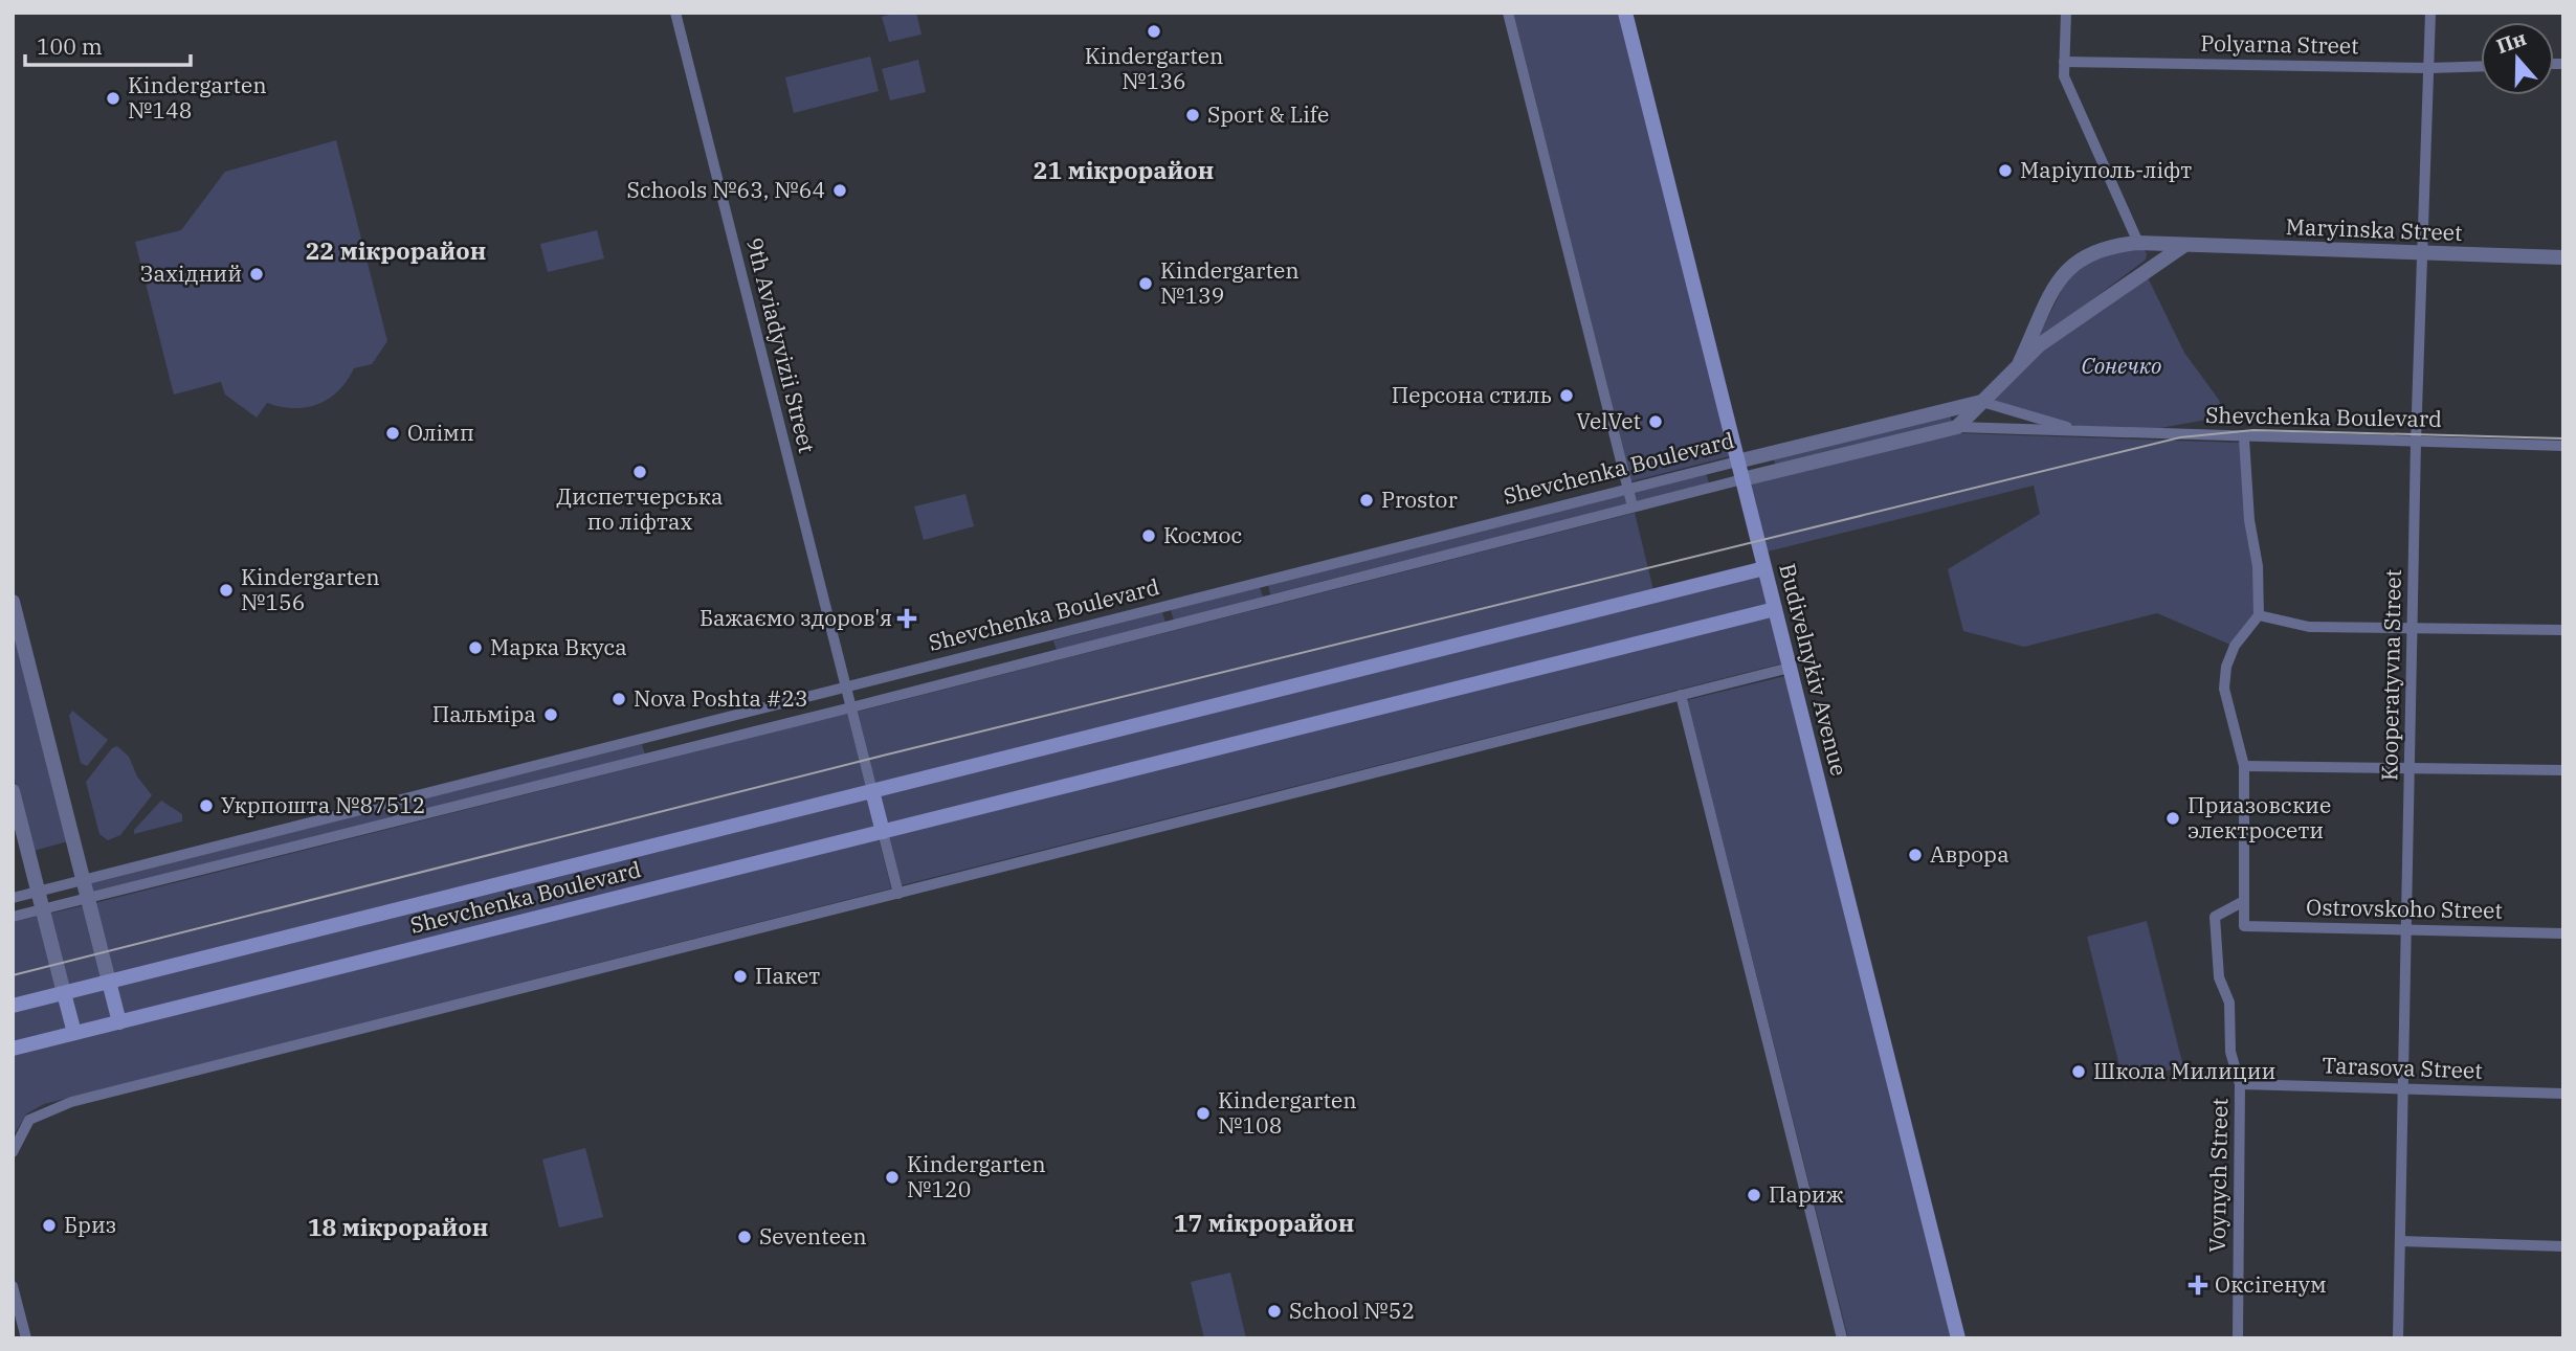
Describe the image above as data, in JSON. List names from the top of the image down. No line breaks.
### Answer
{"streets":{"main road":["Shevchenka Boulevard","Budivelnykiv Avenue"],"street":["Polyarna Street","Maryinska Street","9th Aviadyvizii Street","Kooperatyvna Street","Ostrovskoho Street","Tarasova Street","Voynych Street"]},"crossings":[["Polyarna Street","Kooperatyvna Street"],["Maryinska Street","Kooperatyvna Street"],["9th Aviadyvizii Street","Shevchenka Boulevard"],["Shevchenka Boulevard","Budivelnykiv Avenue"],["Shevchenka Boulevard","Kooperatyvna Street"],["Kooperatyvna Street","Ostrovskoho Street"],["Kooperatyvna Street","Tarasova Street"],["Ostrovskoho Street","Voynych Street"],["Tarasova Street","Voynych Street"]],"districts":["21 мікрорайон","22 мікрорайон","17 мікрорайон","18 мікрорайон"],"parks":["Сонечко"],"places":{"other":["Kindergarten №136","Kindergarten №148","Sport & Life","Маріуполь-ліфт","Schools №63, №64","Західний","Kindergarten №139","Персона стиль","VelVet","Олімп","Диспетчерська по ліфтах","Prostor","Космос","Kindergarten №156","Марка Вкуса","Nova Poshta #23","Пальміра","Укрпошта №87512","Приазовские электросети","Аврора","Пакет","Школа Милиции","Kindergarten №108","Kindergarten №120","Париж","Бриз","Seventeen","School №52"],"health":["Бажаємо здоров'я","Оксігенум"]},"scale_bar":"100 m","north":"top"}
